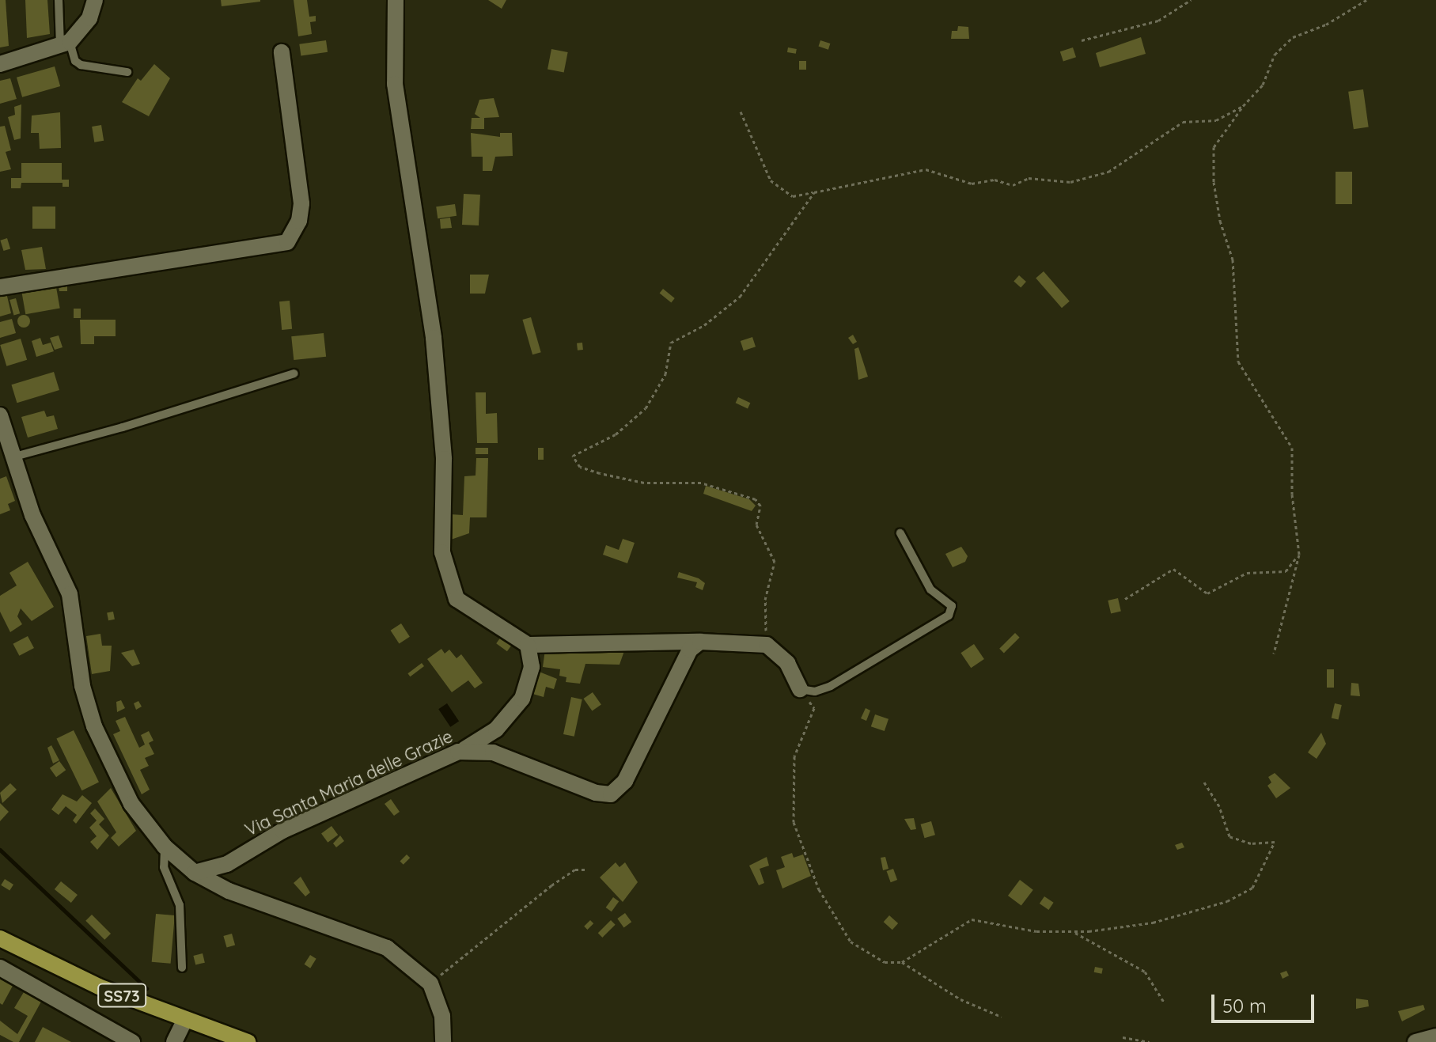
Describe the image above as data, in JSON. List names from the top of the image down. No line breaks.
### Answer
{"streets":{"main road":["SS73"],"street":["Via Santa Maria delle Grazie"]},"scale_bar":"50 m"}
